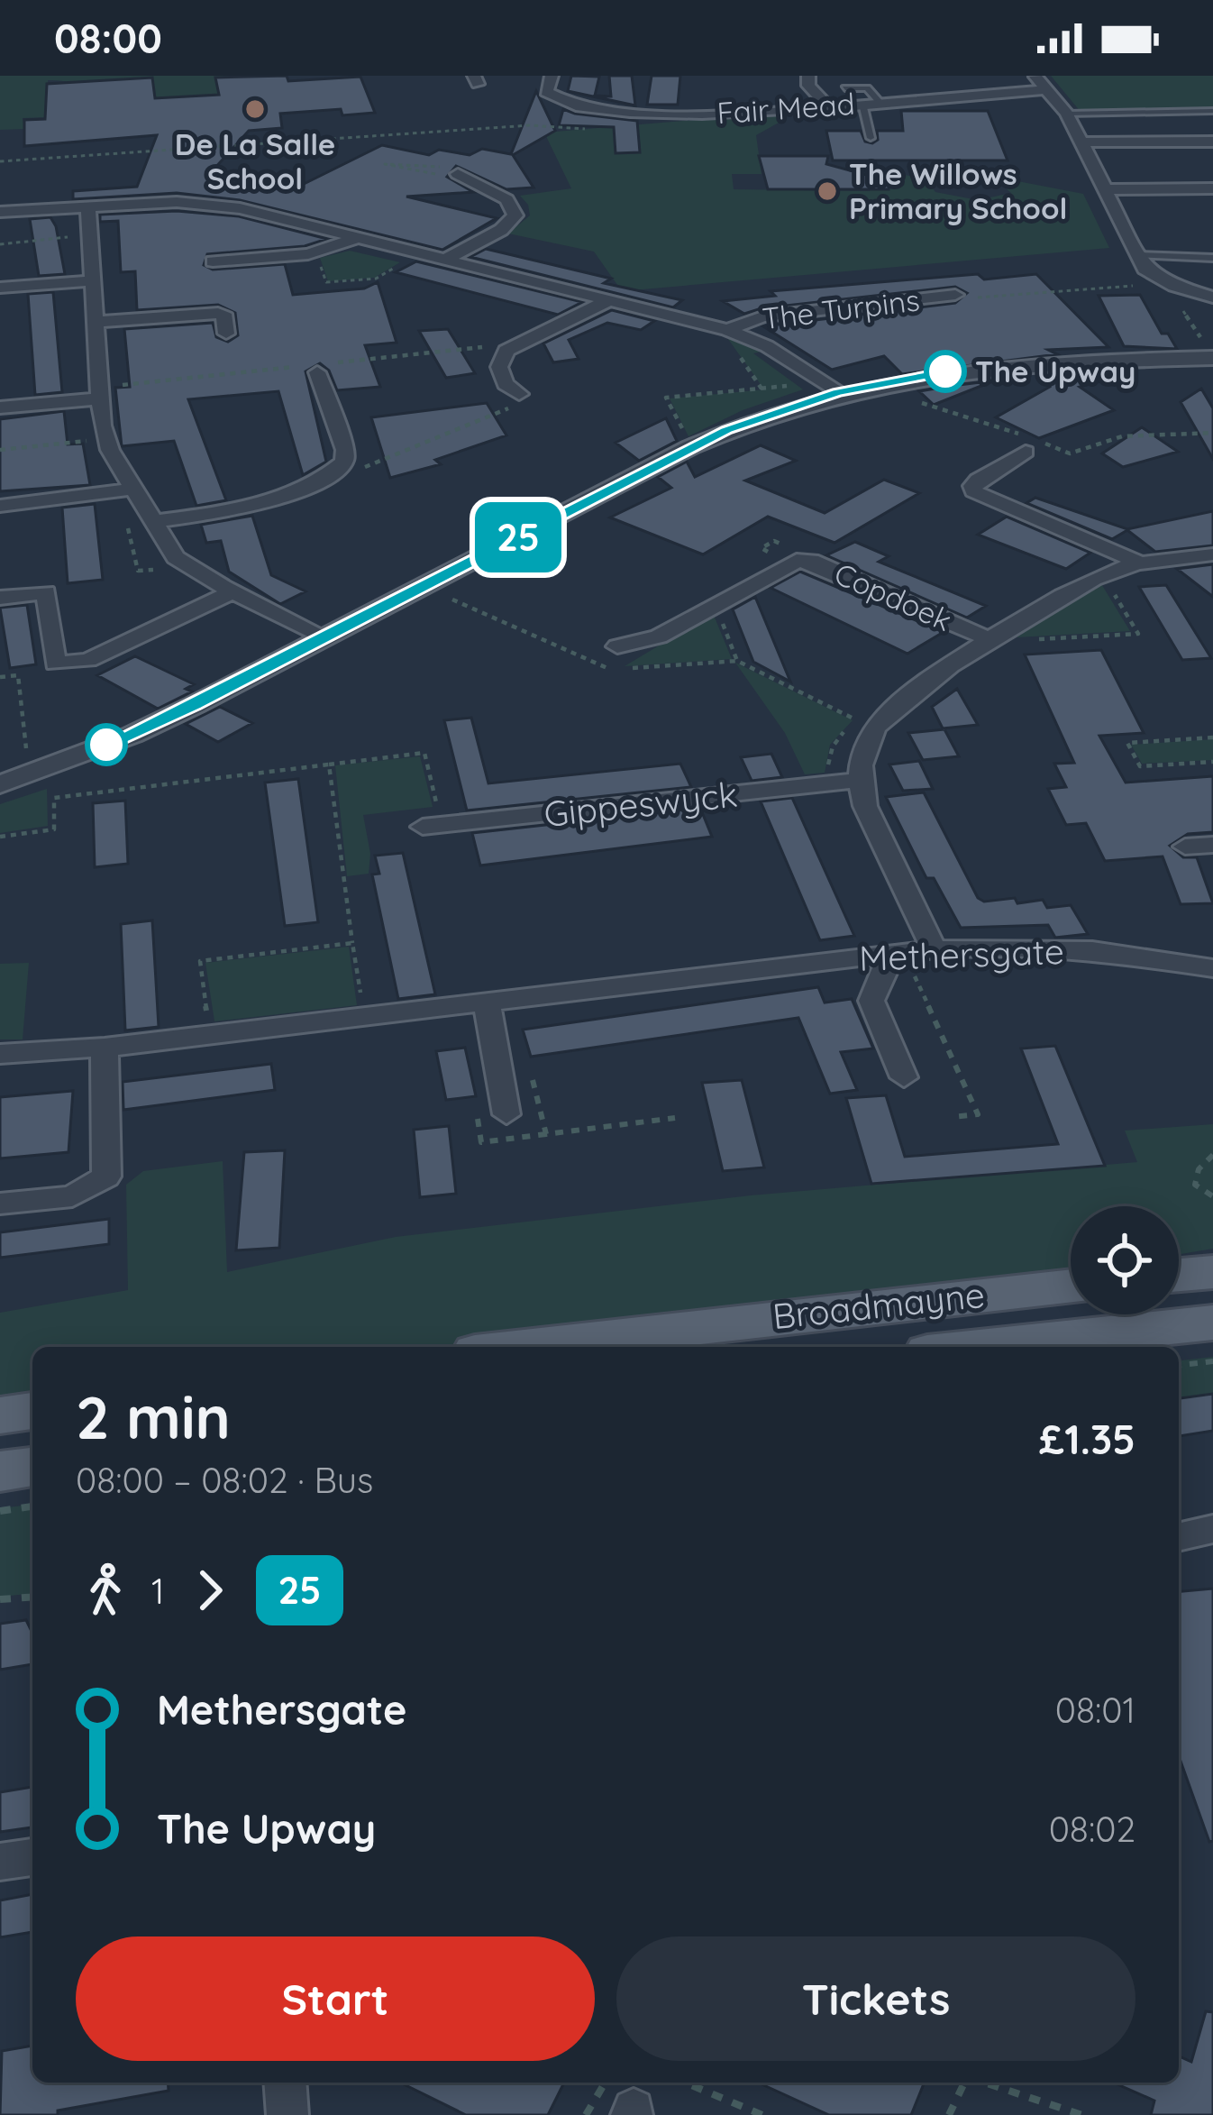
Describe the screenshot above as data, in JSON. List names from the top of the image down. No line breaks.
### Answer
{"streets":{"main road":["Broadmayne"],"street":["Fair Mead","The Turpins","Copdoek","Gippeswyck","Methersgate"]},"places":["De La Salle School","The Willows Primary School","The Upway"],"lines":["bus line 25"],"page":{"status":"08:00","on_map":"25","heading":["2 min","08:00 – 08:02 · Bus","£1.35"],"legs":["1","25"],"list":[{"name":"Methersgate","value":"08:01"},{"name":"The Upway","value":"08:02"}],"buttons":["Start","Tickets"]}}
